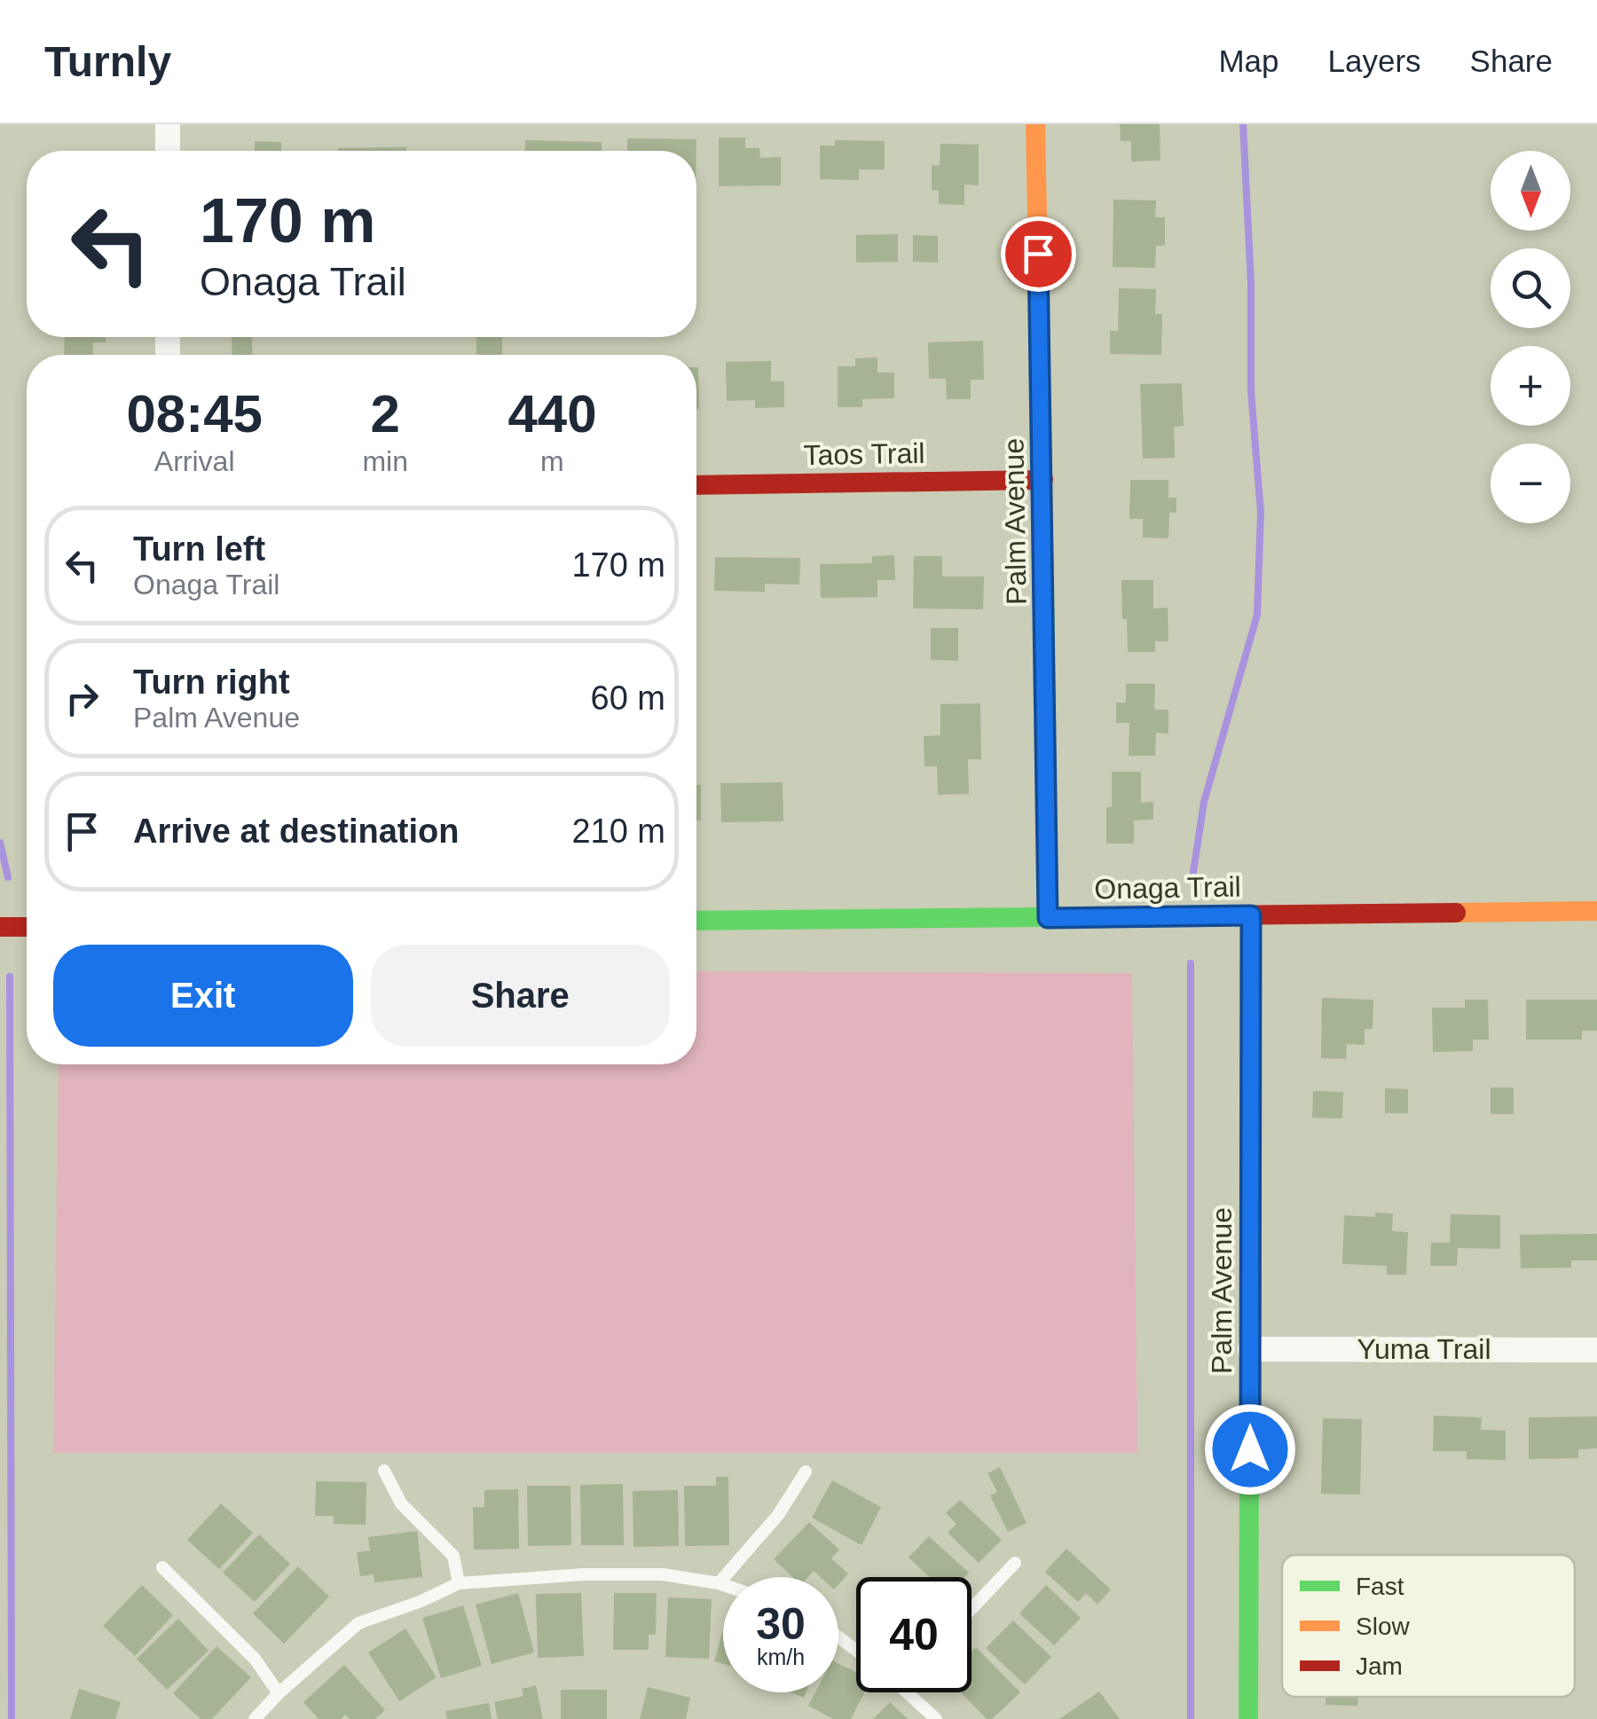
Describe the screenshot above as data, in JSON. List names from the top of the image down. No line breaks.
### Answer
{"streets":{"street":["Taos Trail","Palm Avenue","Onaga Trail","Yuma Trail"]},"crossings":[["Taos Trail","Palm Avenue"],["Palm Avenue","Onaga Trail"],["Palm Avenue","Yuma Trail"]],"legend":["Fast","Slow","Jam"],"north":"bottom","page":{"header":"Turnly","nav":["Map","Layers","Share"],"map_buttons":["+","−"],"turn":["170 m","Onaga Trail"],"eta":["08:45","Arrival","2","min","440","m"],"list":[{"name":"Turn left","note":"Onaga Trail","value":"170 m"},{"name":"Turn right","note":"Palm Avenue","value":"60 m"},{"name":"Arrive at destination","value":"210 m"}],"buttons":["Exit","Share"],"speed":"30 km/h","limit":"40"}}
